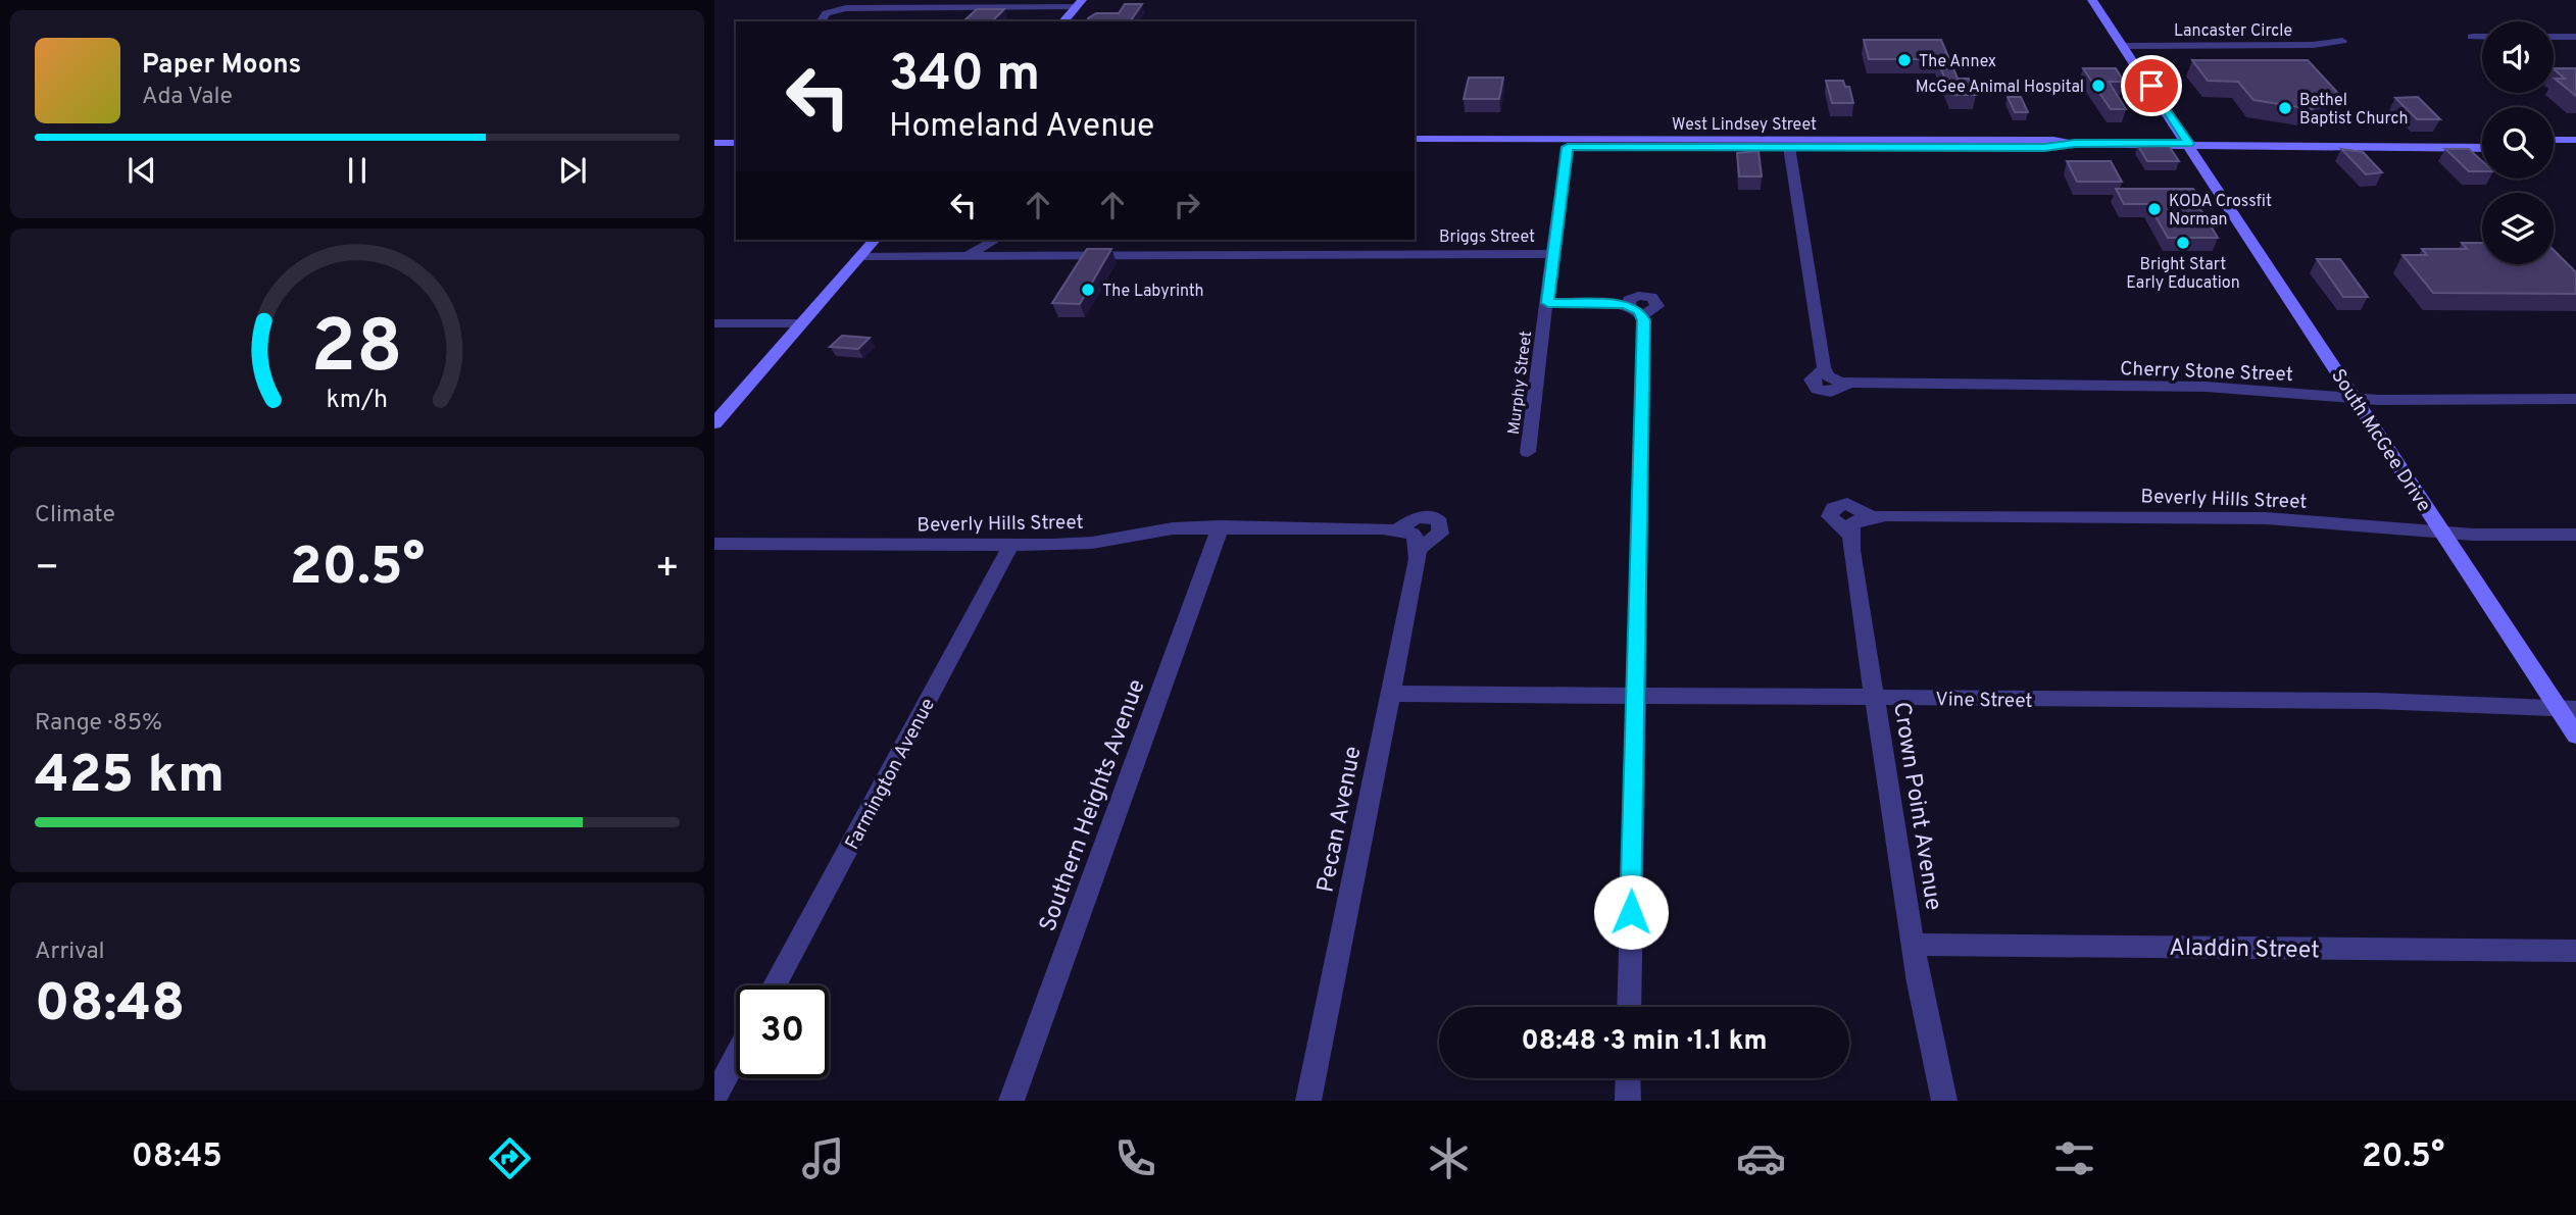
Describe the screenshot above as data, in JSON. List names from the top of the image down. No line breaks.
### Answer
{"streets":{"street":["Lancaster Circle","West Lindsey Street","Briggs Street","Cherry Stone Street","Murphy Street","South McGee Drive","Beverly Hills Street","Vine Street","Farmington Avenue","Southern Heights Avenue","Crown Point Avenue","Pecan Avenue","Aladdin Street"]},"crossings":[["Lancaster Circle","South McGee Drive"],["West Lindsey Street","Cherry Stone Street"],["West Lindsey Street","Murphy Street"],["West Lindsey Street","South McGee Drive"],["Briggs Street","Murphy Street"],["Cherry Stone Street","South McGee Drive"],["South McGee Drive","Beverly Hills Street"],["South McGee Drive","Vine Street"],["Beverly Hills Street","Farmington Avenue"],["Beverly Hills Street","Southern Heights Avenue"],["Beverly Hills Street","Crown Point Avenue"],["Beverly Hills Street","Pecan Avenue"],["Vine Street","Crown Point Avenue"],["Vine Street","Pecan Avenue"],["Crown Point Avenue","Aladdin Street"]],"places":["The Annex","McGee Animal Hospital","Bethel Baptist Church","KODA Crossfit Norman","Bright Start Early Education","The Labyrinth"],"page":{"turn":["340 m","Homeland Avenue"],"song":["Paper Moons","Ada Vale"],"tile":["Climate",["Range · 85%","425 km"],["Arrival","08:48"]],"heat":["−","20.5°","+"],"limit":"30","trip":"08:48 · 3 min · 1.1 km","tabs":["08:45","20.5°"],"gauge":["28","km/h"]}}
